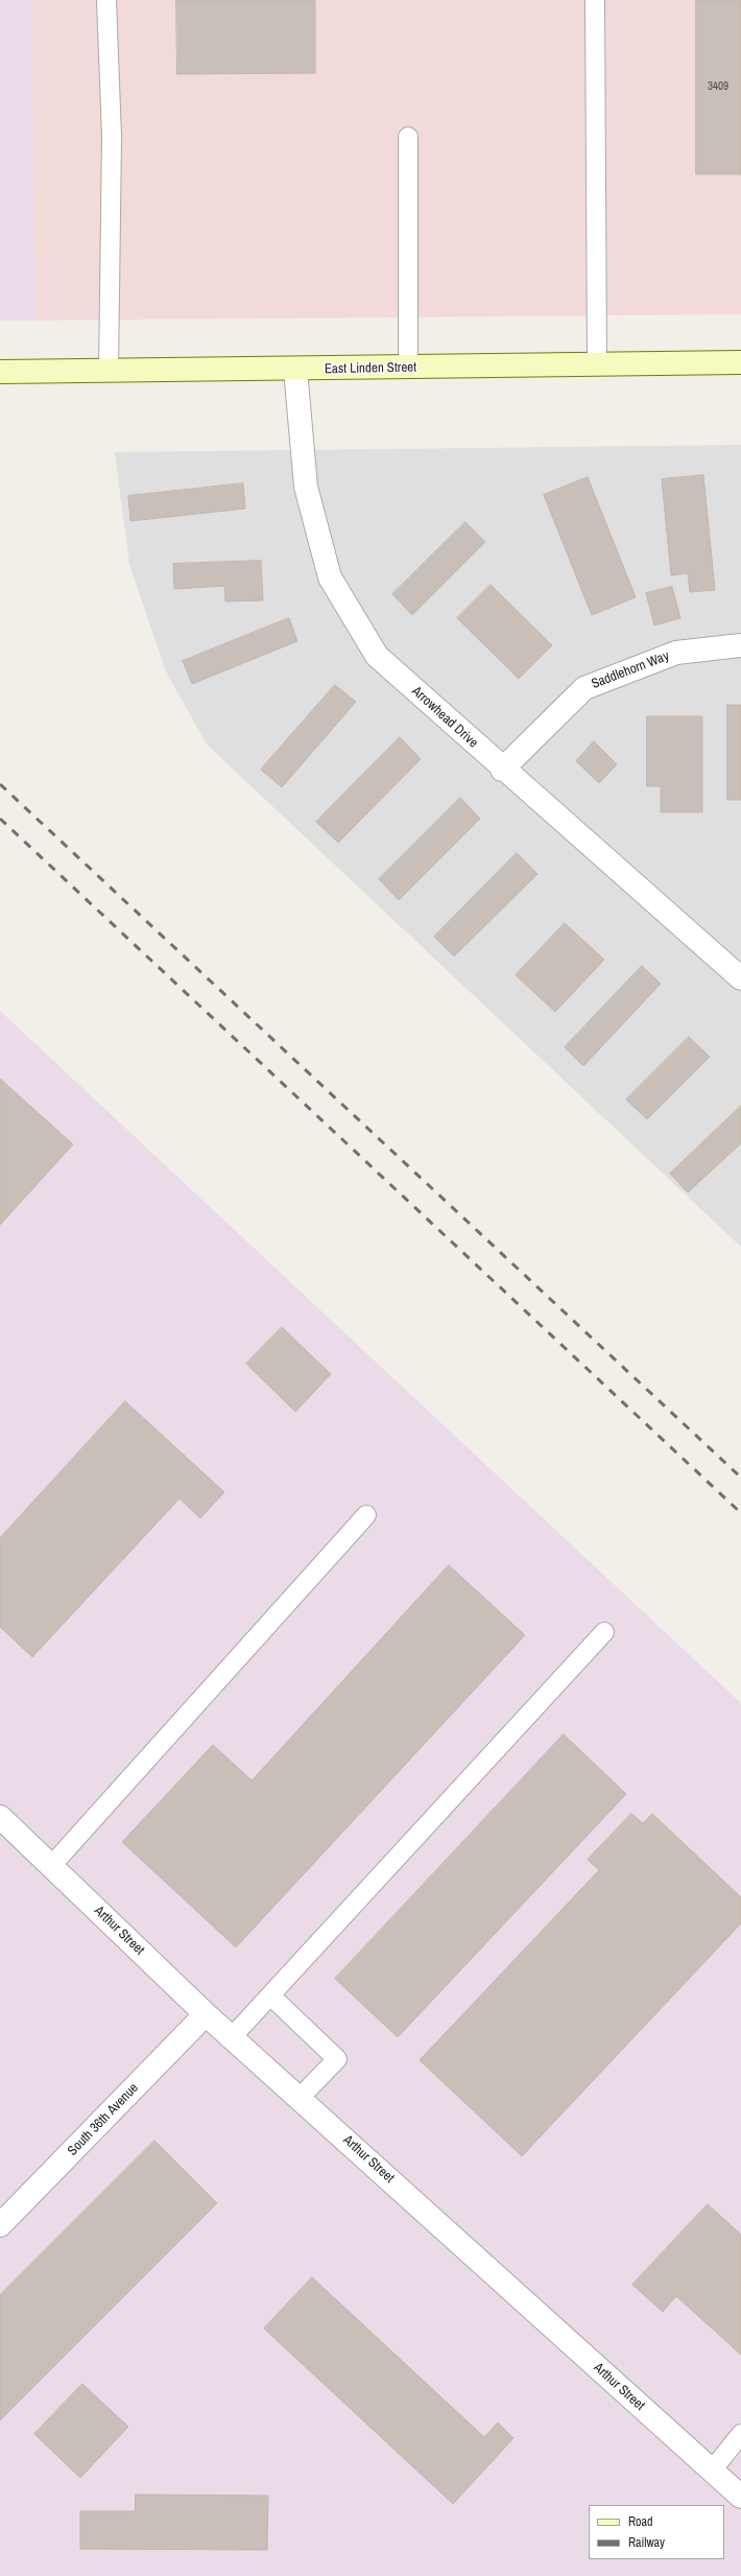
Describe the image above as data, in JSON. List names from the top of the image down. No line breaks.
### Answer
{"streets":{"main road":["East Linden Street"],"street":["Saddlehorn Way","Arrowhead Drive","Arthur Street","South 36th Avenue"]},"crossings":[["East Linden Street","Arrowhead Drive"],["Saddlehorn Way","Arrowhead Drive"],["Arthur Street","South 36th Avenue"]],"house_numbers":["3409"],"legend":["Road","Railway"]}
